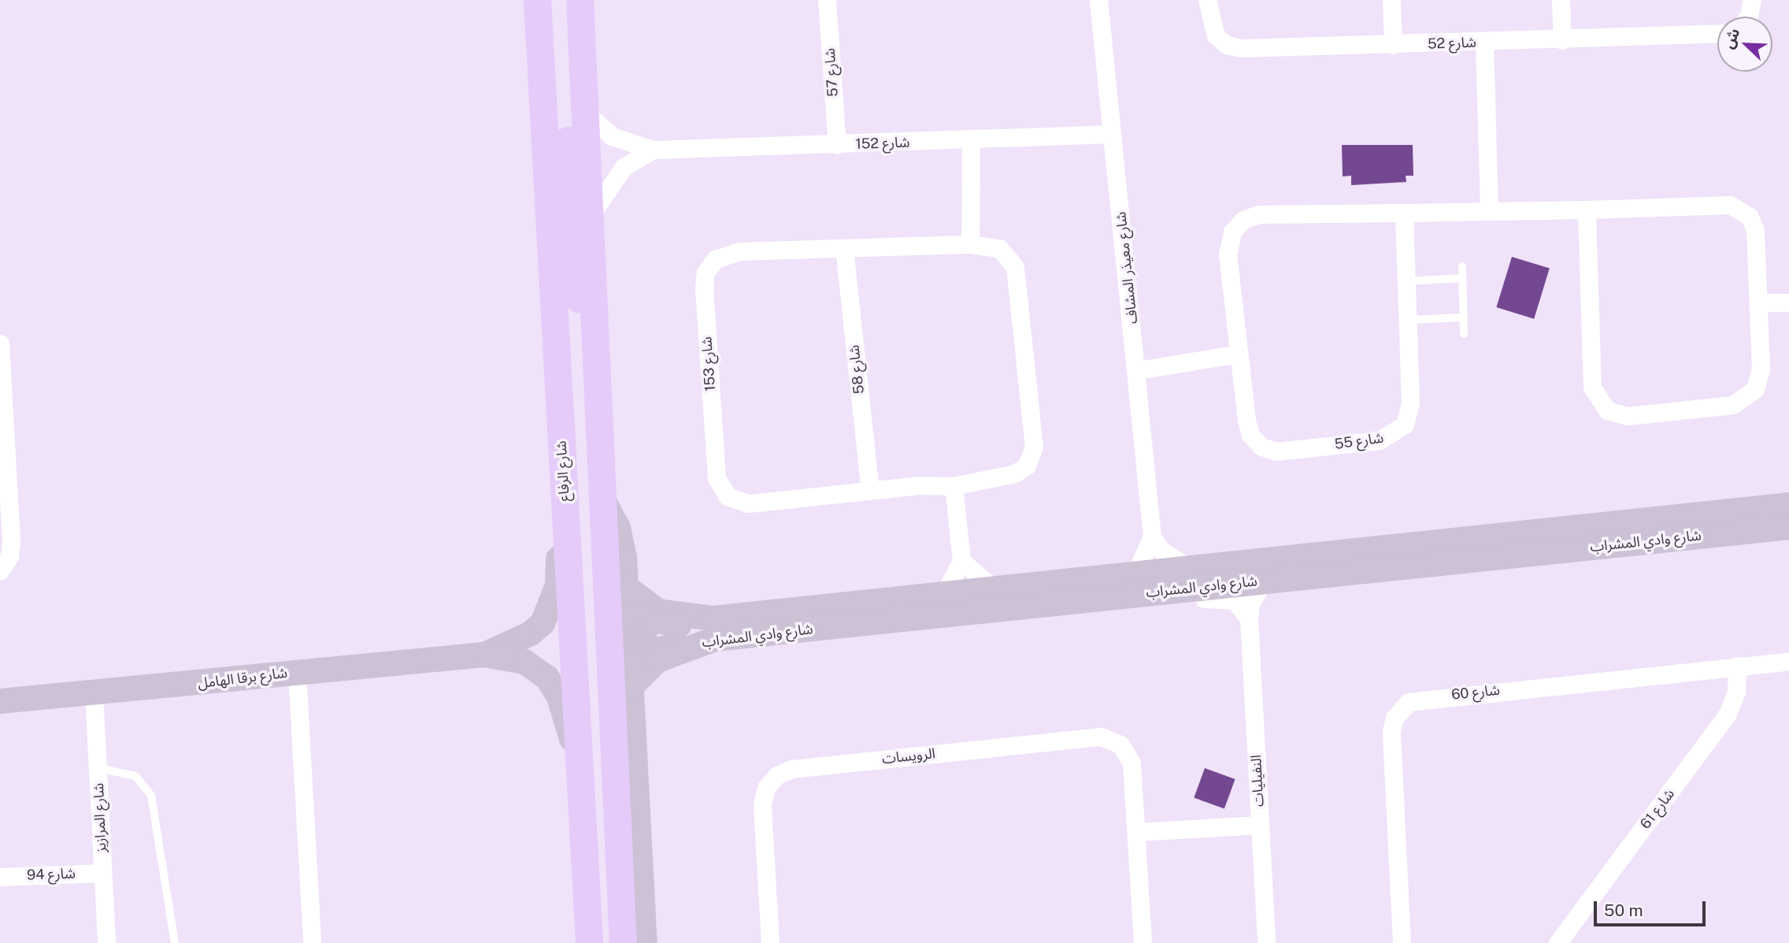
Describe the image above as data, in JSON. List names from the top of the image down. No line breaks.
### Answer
{"streets":{"main road":["شارع الرفاع"],"street":["شارع 52","شارع 57","شارع 152","شارع معيذر المشاف","شارع 153","شارع 58","شارع 55","شارع وادي المشراب","شارع برقا الهامل","شارع 60","الرويسات","النفيليات","شارع 61","شارع المرازيز","شارع 94"]},"crossings":[["شارع 57","شارع 152"],["شارع 152","شارع معيذر المشاف"],["شارع معيذر المشاف","شارع وادي المشراب"],["شارع 153","شارع 58"],["شارع الرفاع","شارع برقا الهامل"],["شارع وادي المشراب","النفيليات"],["شارع برقا الهامل","شارع المرازيز"],["شارع 60","شارع 61"],["شارع المرازيز","شارع 94"]],"scale_bar":"50 m","north":"top left"}
